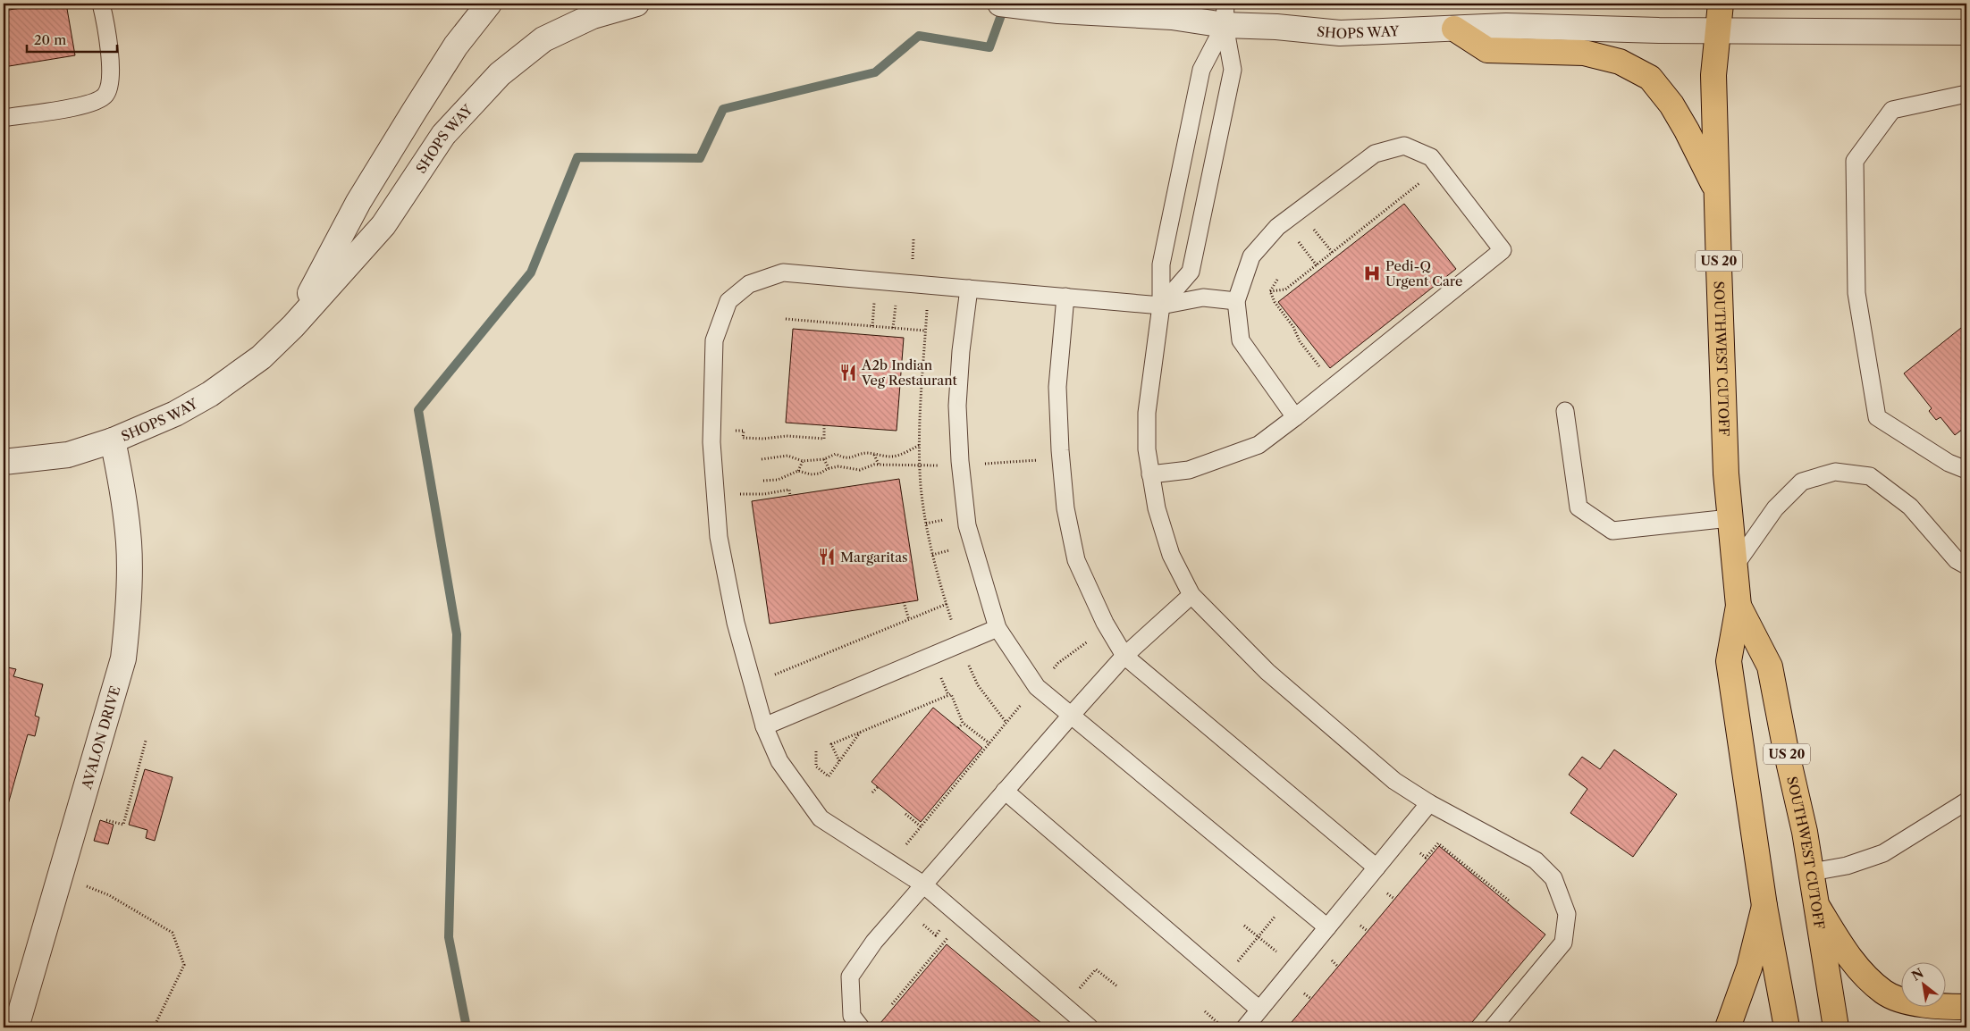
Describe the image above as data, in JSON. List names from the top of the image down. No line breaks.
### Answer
{"streets":{"main road":["US 20","SOUTHWEST CUTOFF"],"street":["SHOPS WAY","AVALON DRIVE"]},"crossings":[["SHOPS WAY","SOUTHWEST CUTOFF"],["SHOPS WAY","AVALON DRIVE"]],"places":{"hospital":["Pedi-Q Urgent Care"],"restaurant":["A2b Indian Veg Restaurant","Margaritas"]},"scale_bar":"20 m","north":"top left"}
